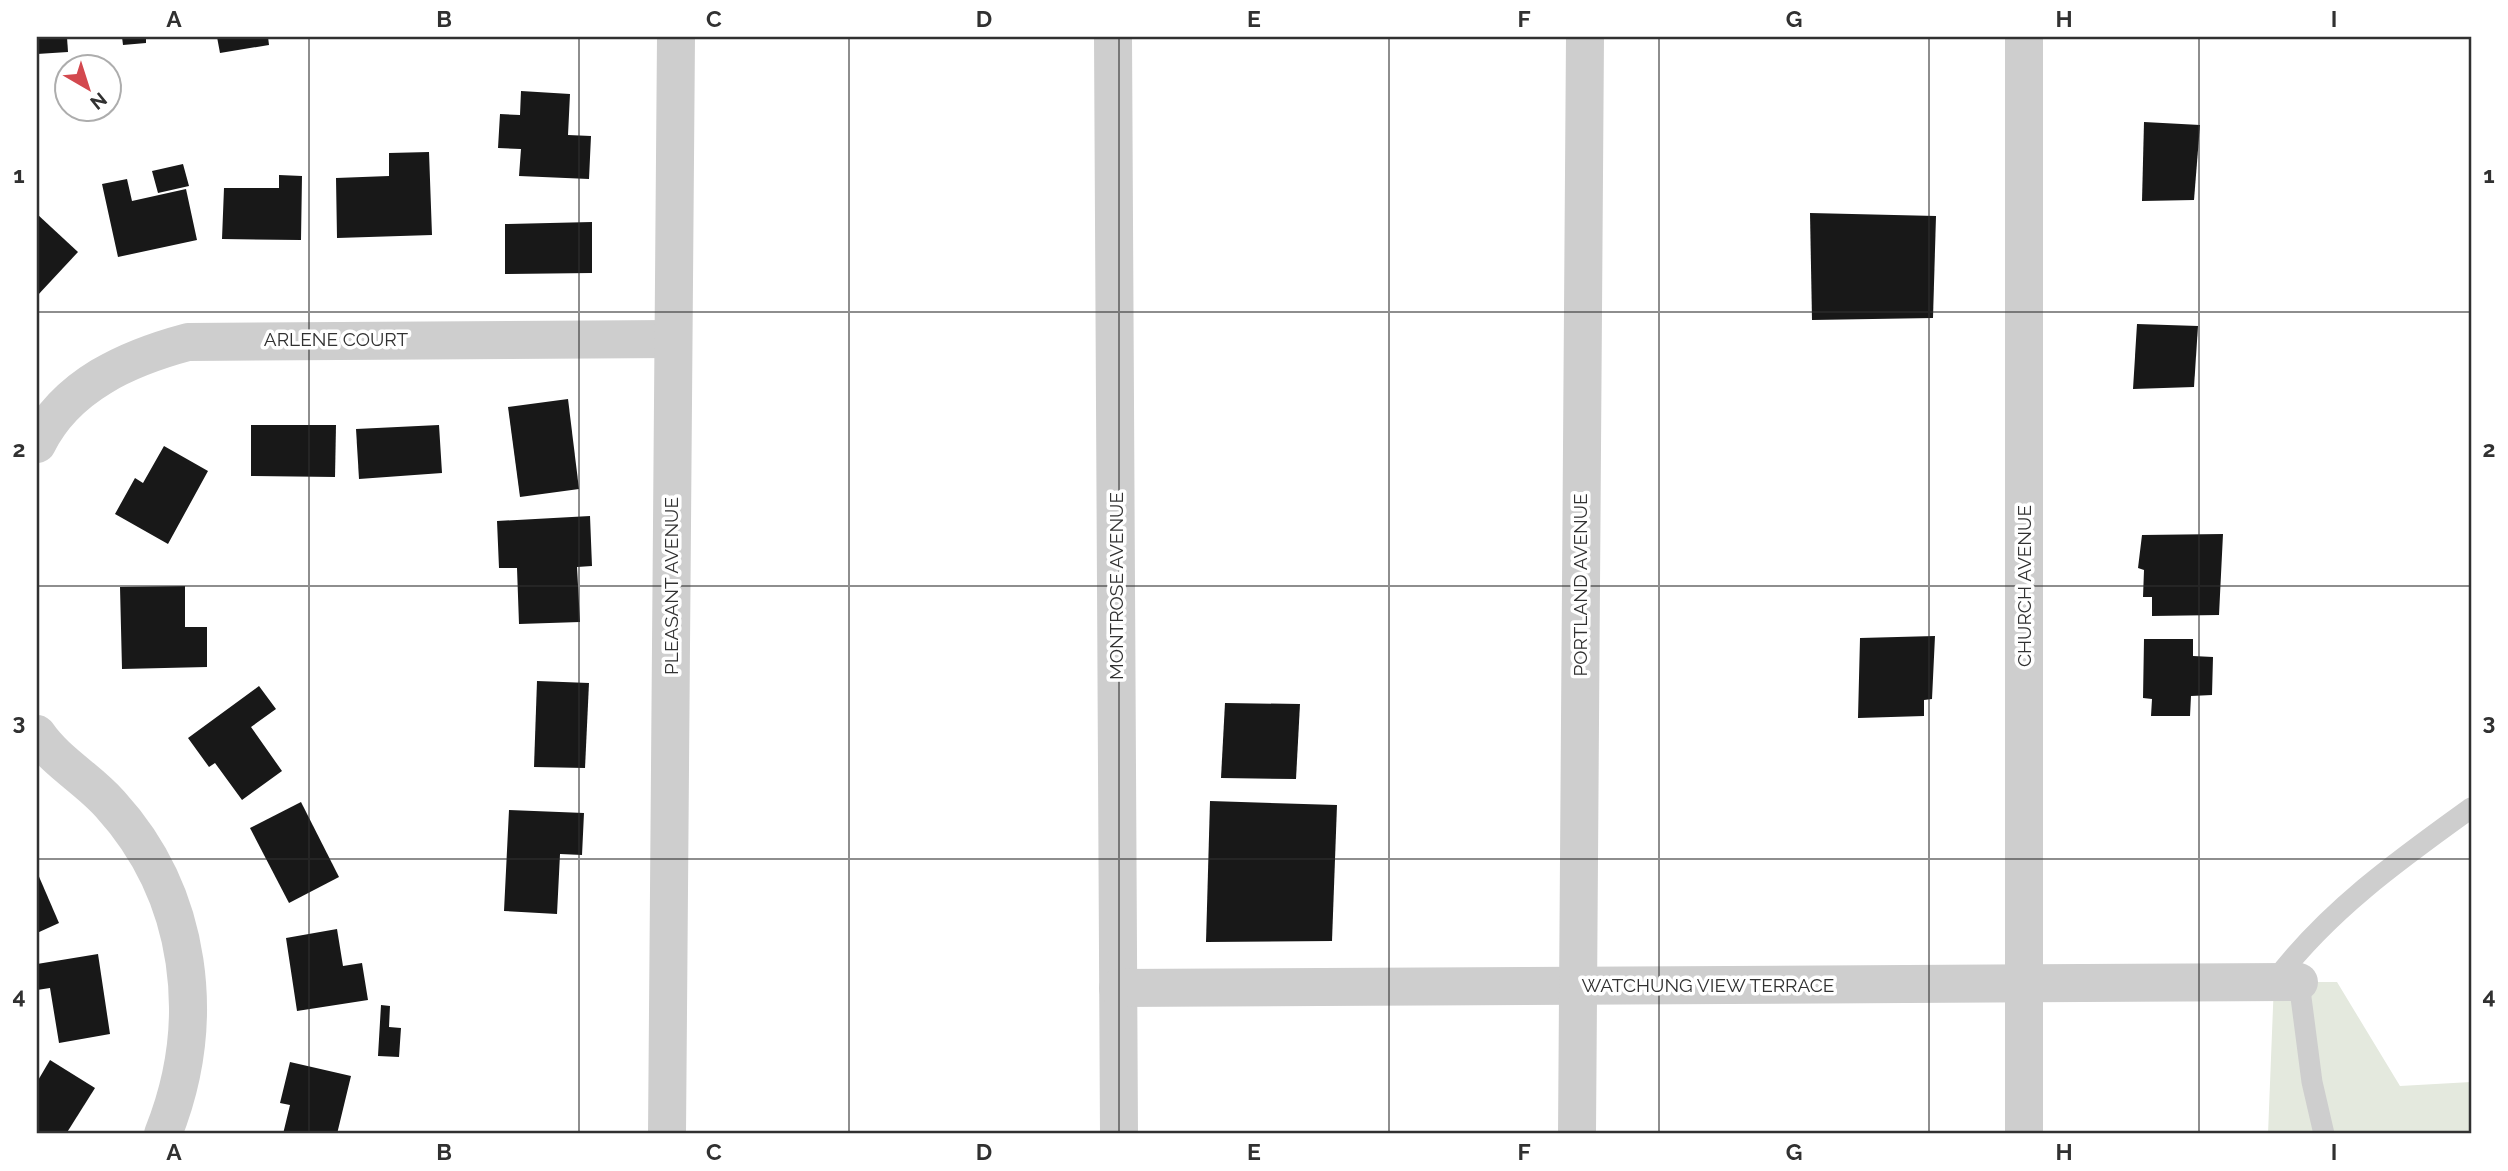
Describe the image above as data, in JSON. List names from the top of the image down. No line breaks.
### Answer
{"streets":{"street":["ARLENE COURT","PORTLAND AVENUE","PLEASANT AVENUE","MONTROSE AVENUE","CHURCH AVENUE","WATCHUNG VIEW TERRACE"]},"crossings":[["ARLENE COURT","PLEASANT AVENUE"],["PORTLAND AVENUE","WATCHUNG VIEW TERRACE"],["MONTROSE AVENUE","WATCHUNG VIEW TERRACE"],["CHURCH AVENUE","WATCHUNG VIEW TERRACE"]],"north":"bottom right","grid":{"columns":["A","B","C","D","E","F","G","H","I"],"rows":["1","2","3","4"]}}
